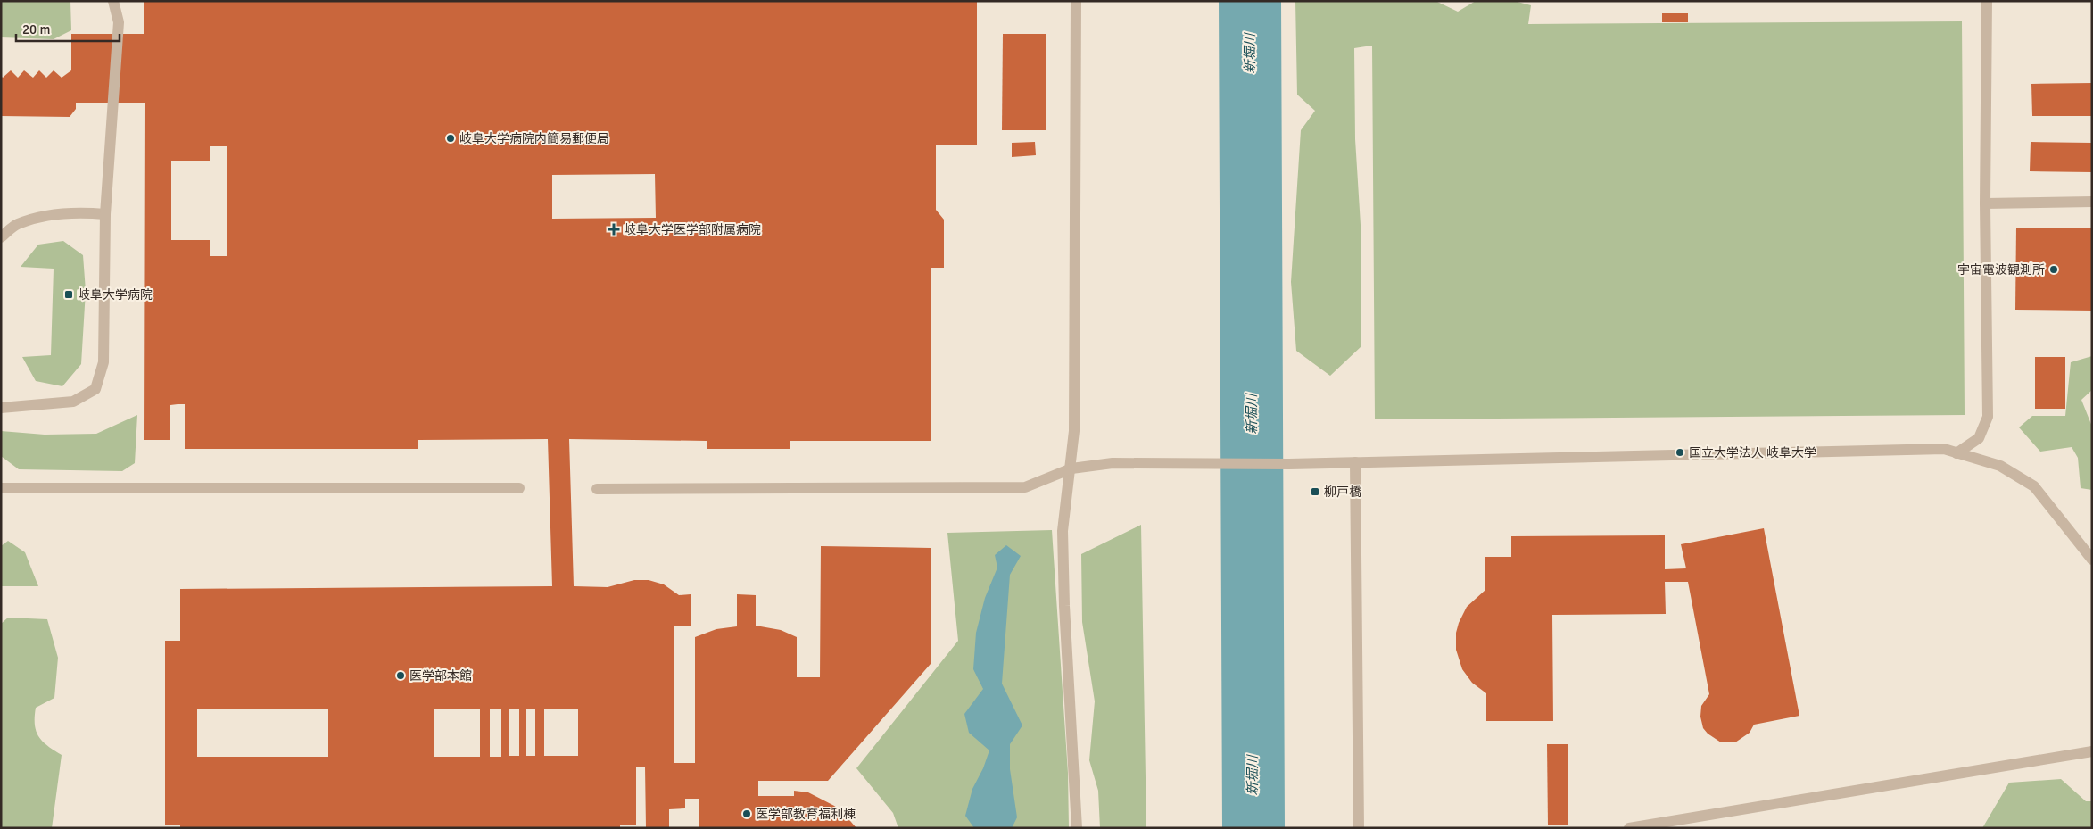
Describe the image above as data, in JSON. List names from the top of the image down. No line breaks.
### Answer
{"water":["新堀川"],"places":{"other":["岐阜大学病院内簡易郵便局","宇宙電波観測所","国立大学法人 岐阜大学","医学部本館","医学部教育福利棟"],"health":["岐阜大学医学部附属病院"],"transit":["岐阜大学病院","柳戸橋"]},"scale_bar":"20 m"}
